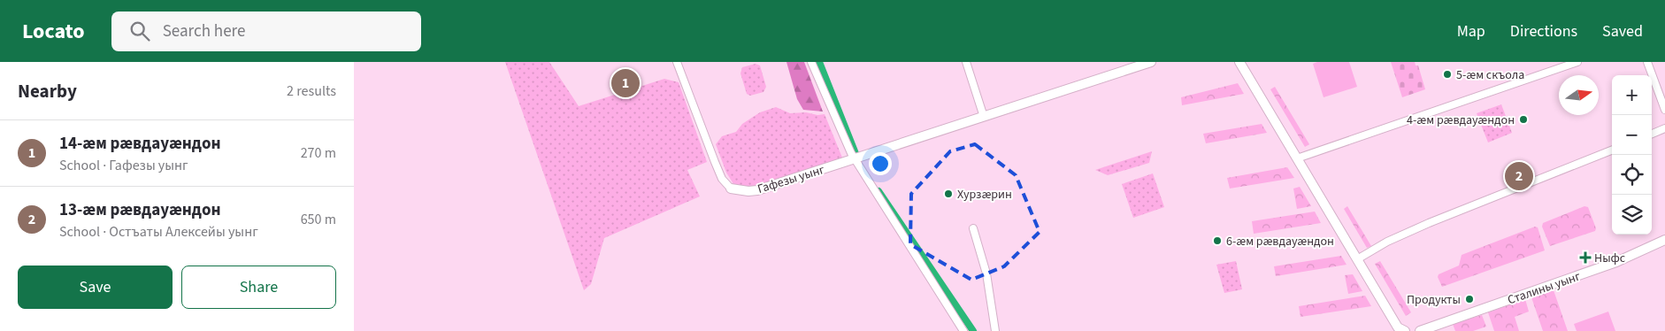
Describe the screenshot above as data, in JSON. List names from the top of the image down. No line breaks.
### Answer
{"streets":{"street":["Гафезы уынг","Сталины уынг"]},"places":{"other":["5-æм скъола","4-æм рӕвдауӕндон","Хурзæрин","6-æм рӕвдауӕндон","Продукты"],"health":["Ныфс"]},"north":"right","page":{"header":"Locato","search":"Search here","nav":["Map","Directions","Saved"],"heading":["Nearby","2 results"],"pins":["1","2"],"map_buttons":["+","−"],"list":[{"mark":"1","name":"14-æм рӕвдауӕндон","note":"School · Гафезы уынг","value":"270 m"},{"mark":"2","name":"13-æм рӕвдауӕндон","note":"School · Остъаты Алексейы уынг","value":"650 m"}],"buttons":["Save","Share"]}}
